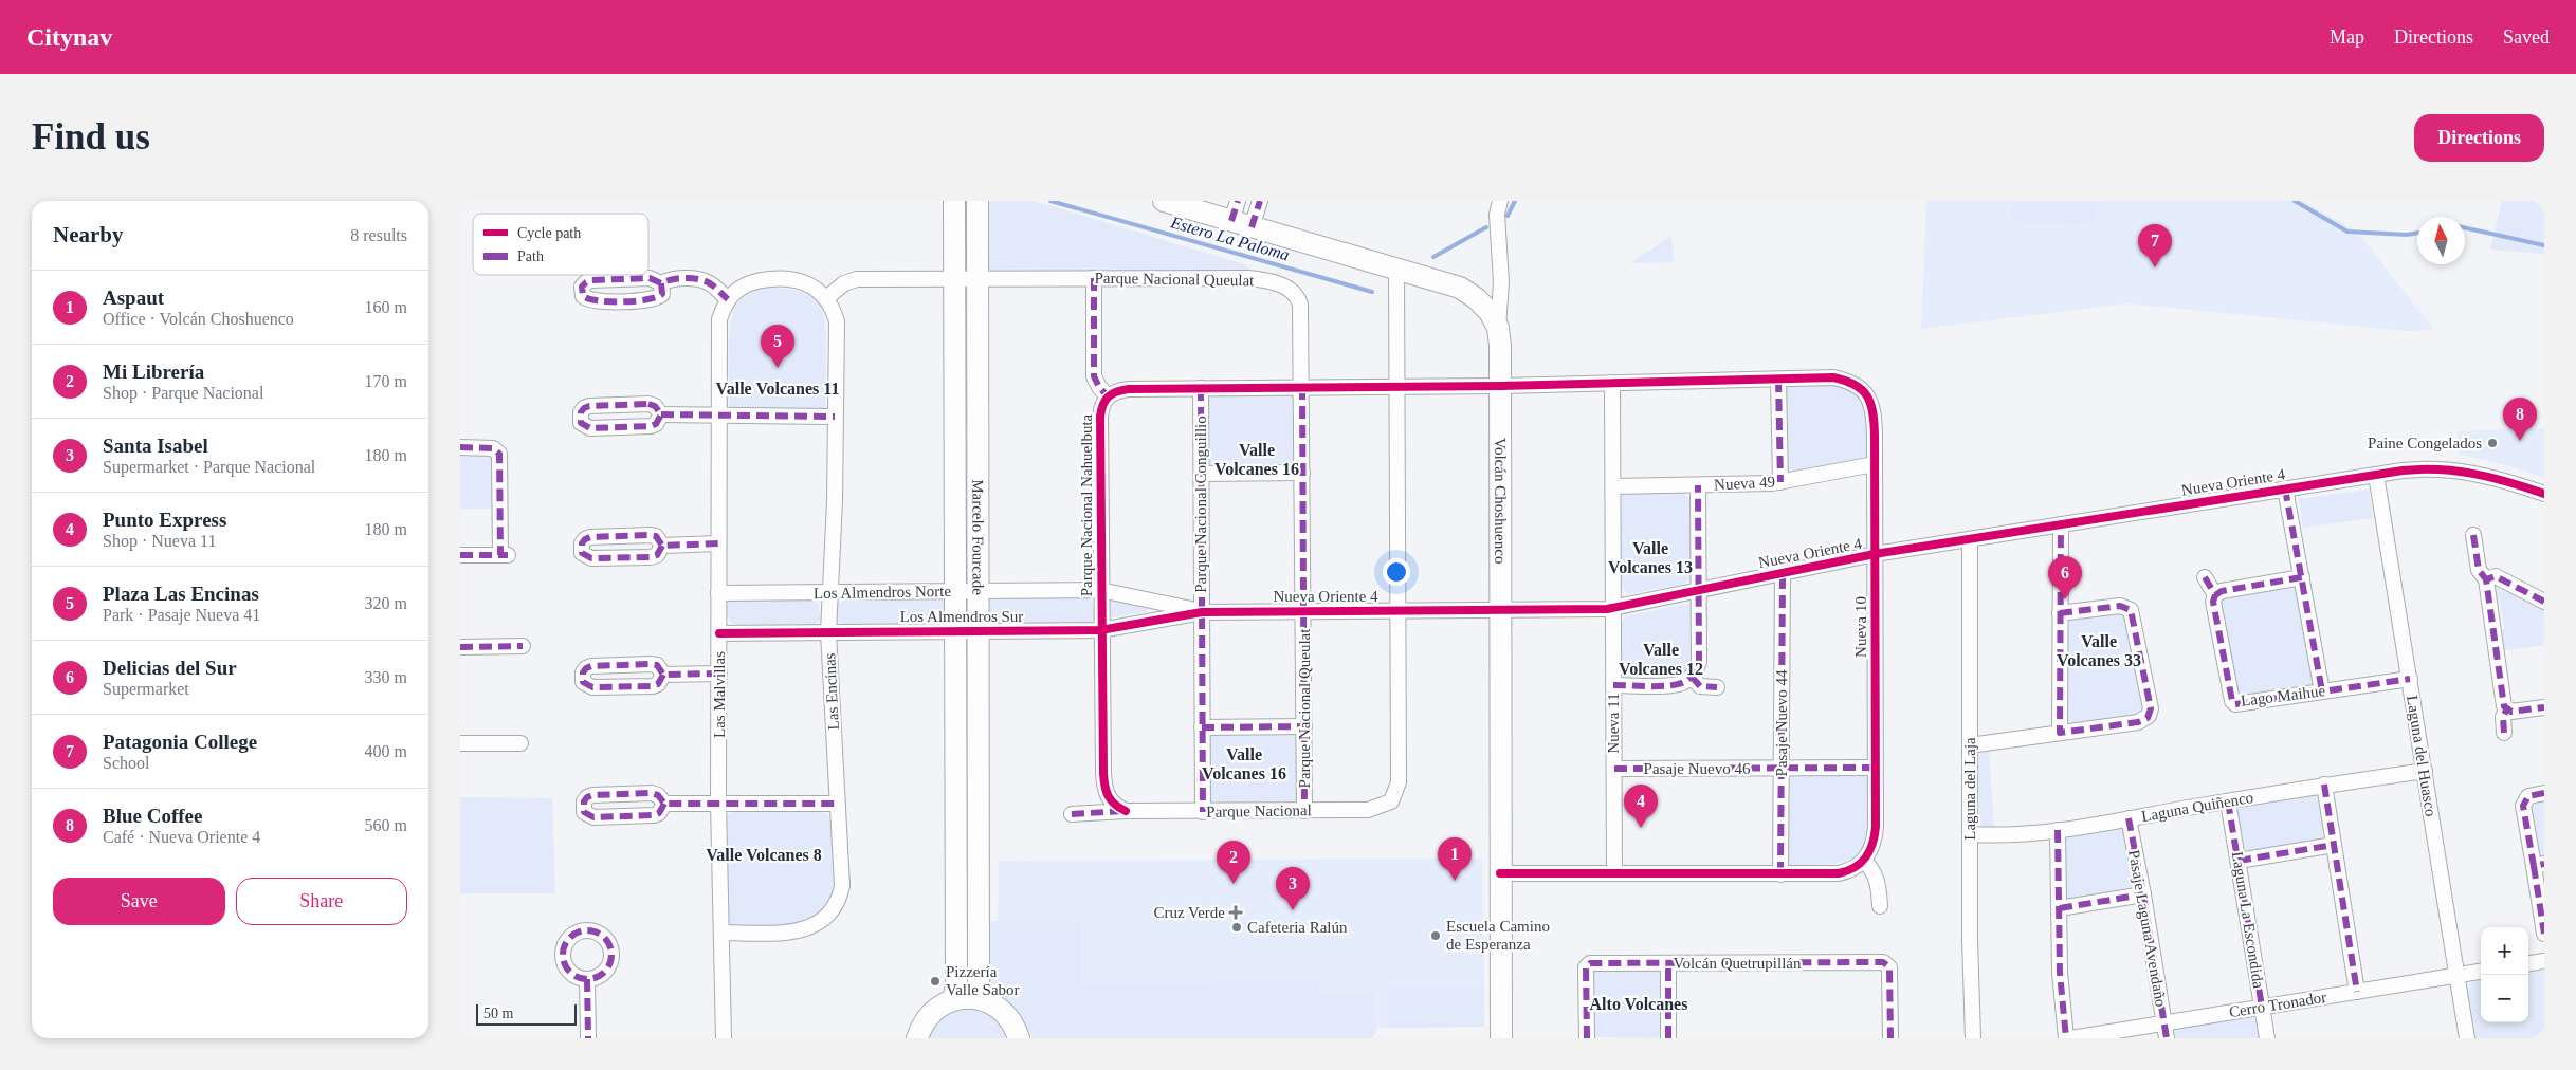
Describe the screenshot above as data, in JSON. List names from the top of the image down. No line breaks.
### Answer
{"streets":{"street":["Parque Nacional Queulat","Nueva Oriente 4","Nueva 49","Volcán Choshuenco","Parque Nacional Conguillio","Parque Nacional Nahuelbuta","Marcelo Fourcade","Los Almendros Norte","Los Almendros Sur","Nueva 10","Las Encinas","Las Malvillas","Lago Maihue","Nueva 11","Pasaje Nuevo 44","Laguna del Huasco","Pasaje Nuevo 46","Laguna del Laja","Laguna Quiñenco","Parque Nacional","Laguna La Escondida","Pasaje Laguna Avendaño","Volcán Quetrupillán","Cerro Tronador"]},"crossings":[["Parque Nacional Queulat","Nueva Oriente 4"],["Parque Nacional Queulat","Parque Nacional Nahuelbuta"],["Parque Nacional Queulat","Marcelo Fourcade"],["Parque Nacional Queulat","Las Encinas"],["Parque Nacional Queulat","Las Malvillas"],["Parque Nacional Queulat","Parque Nacional"],["Nueva Oriente 4","Volcán Choshuenco"],["Nueva Oriente 4","Parque Nacional Conguillio"],["Nueva Oriente 4","Los Almendros Norte"],["Nueva Oriente 4","Los Almendros Sur"],["Nueva Oriente 4","Nueva 10"],["Nueva Oriente 4","Nueva 11"],["Nueva Oriente 4","Pasaje Nuevo 44"],["Nueva Oriente 4","Laguna del Huasco"],["Nueva Oriente 4","Laguna del Laja"],["Nueva Oriente 4","Parque Nacional"],["Nueva 49","Nueva 10"],["Nueva 49","Nueva 11"],["Volcán Choshuenco","Parque Nacional Nahuelbuta"],["Volcán Choshuenco","Nueva 10"],["Parque Nacional Conguillio","Parque Nacional Nahuelbuta"],["Parque Nacional Conguillio","Los Almendros Norte"],["Parque Nacional Conguillio","Los Almendros Sur"],["Parque Nacional Conguillio","Parque Nacional"],["Parque Nacional Nahuelbuta","Los Almendros Norte"],["Parque Nacional Nahuelbuta","Los Almendros Sur"],["Parque Nacional Nahuelbuta","Nueva 10"],["Parque Nacional Nahuelbuta","Parque Nacional"],["Marcelo Fourcade","Los Almendros Norte"],["Marcelo Fourcade","Los Almendros Sur"],["Los Almendros Norte","Los Almendros Sur"],["Los Almendros Norte","Las Encinas"],["Los Almendros Norte","Las Malvillas"],["Los Almendros Sur","Las Encinas"],["Los Almendros Sur","Las Malvillas"],["Nueva 10","Nueva 11"],["Nueva 10","Pasaje Nuevo 46"],["Las Encinas","Las Malvillas"],["Lago Maihue","Laguna del Huasco"],["Nueva 11","Pasaje Nuevo 46"],["Pasaje Nuevo 44","Pasaje Nuevo 46"],["Laguna del Huasco","Laguna Quiñenco"],["Laguna del Huasco","Cerro Tronador"],["Laguna del Laja","Laguna Quiñenco"],["Laguna Quiñenco","Laguna La Escondida"],["Laguna Quiñenco","Pasaje Laguna Avendaño"],["Laguna La Escondida","Cerro Tronador"],["Pasaje Laguna Avendaño","Cerro Tronador"]],"districts":["Valle Volcanes 11","Valle Volcanes 16","Valle Volcanes 13","Valle Volcanes 33","Valle Volcanes 12","Valle Volcanes 16","Valle Volcanes 8","Alto Volcanes"],"water":["Estero La Paloma"],"places":{"other":["Paine Congelados","Cafeteria Ralún","Escuela Camino de Esperanza","Pizzería Valle Sabor"],"health":["Cruz Verde"]},"legend":["Cycle path","Path"],"scale_bar":"50 m","north":"top","page":{"header":"Citynav","nav":["Map","Directions","Saved"],"buttons":["Directions",["Save","Share"]],"title":"Find us","heading":["Nearby","8 results"],"pins":["7","5","8","6","4","1","2","3"],"list":[{"mark":"1","name":"Aspaut","note":"Office · Volcán Choshuenco","value":"160 m"},{"mark":"2","name":"Mi Librería","note":"Shop · Parque Nacional","value":"170 m"},{"mark":"3","name":"Santa Isabel","note":"Supermarket · Parque Nacional","value":"180 m"},{"mark":"4","name":"Punto Express","note":"Shop · Nueva 11","value":"180 m"},{"mark":"5","name":"Plaza Las Encinas","note":"Park · Pasaje Nueva 41","value":"320 m"},{"mark":"6","name":"Delicias del Sur","note":"Supermarket","value":"330 m"},{"mark":"7","name":"Patagonia College","note":"School","value":"400 m"},{"mark":"8","name":"Blue Coffee","note":"Café · Nueva Oriente 4","value":"560 m"}],"map_buttons":["+","−"],"scale":"50 m"}}
